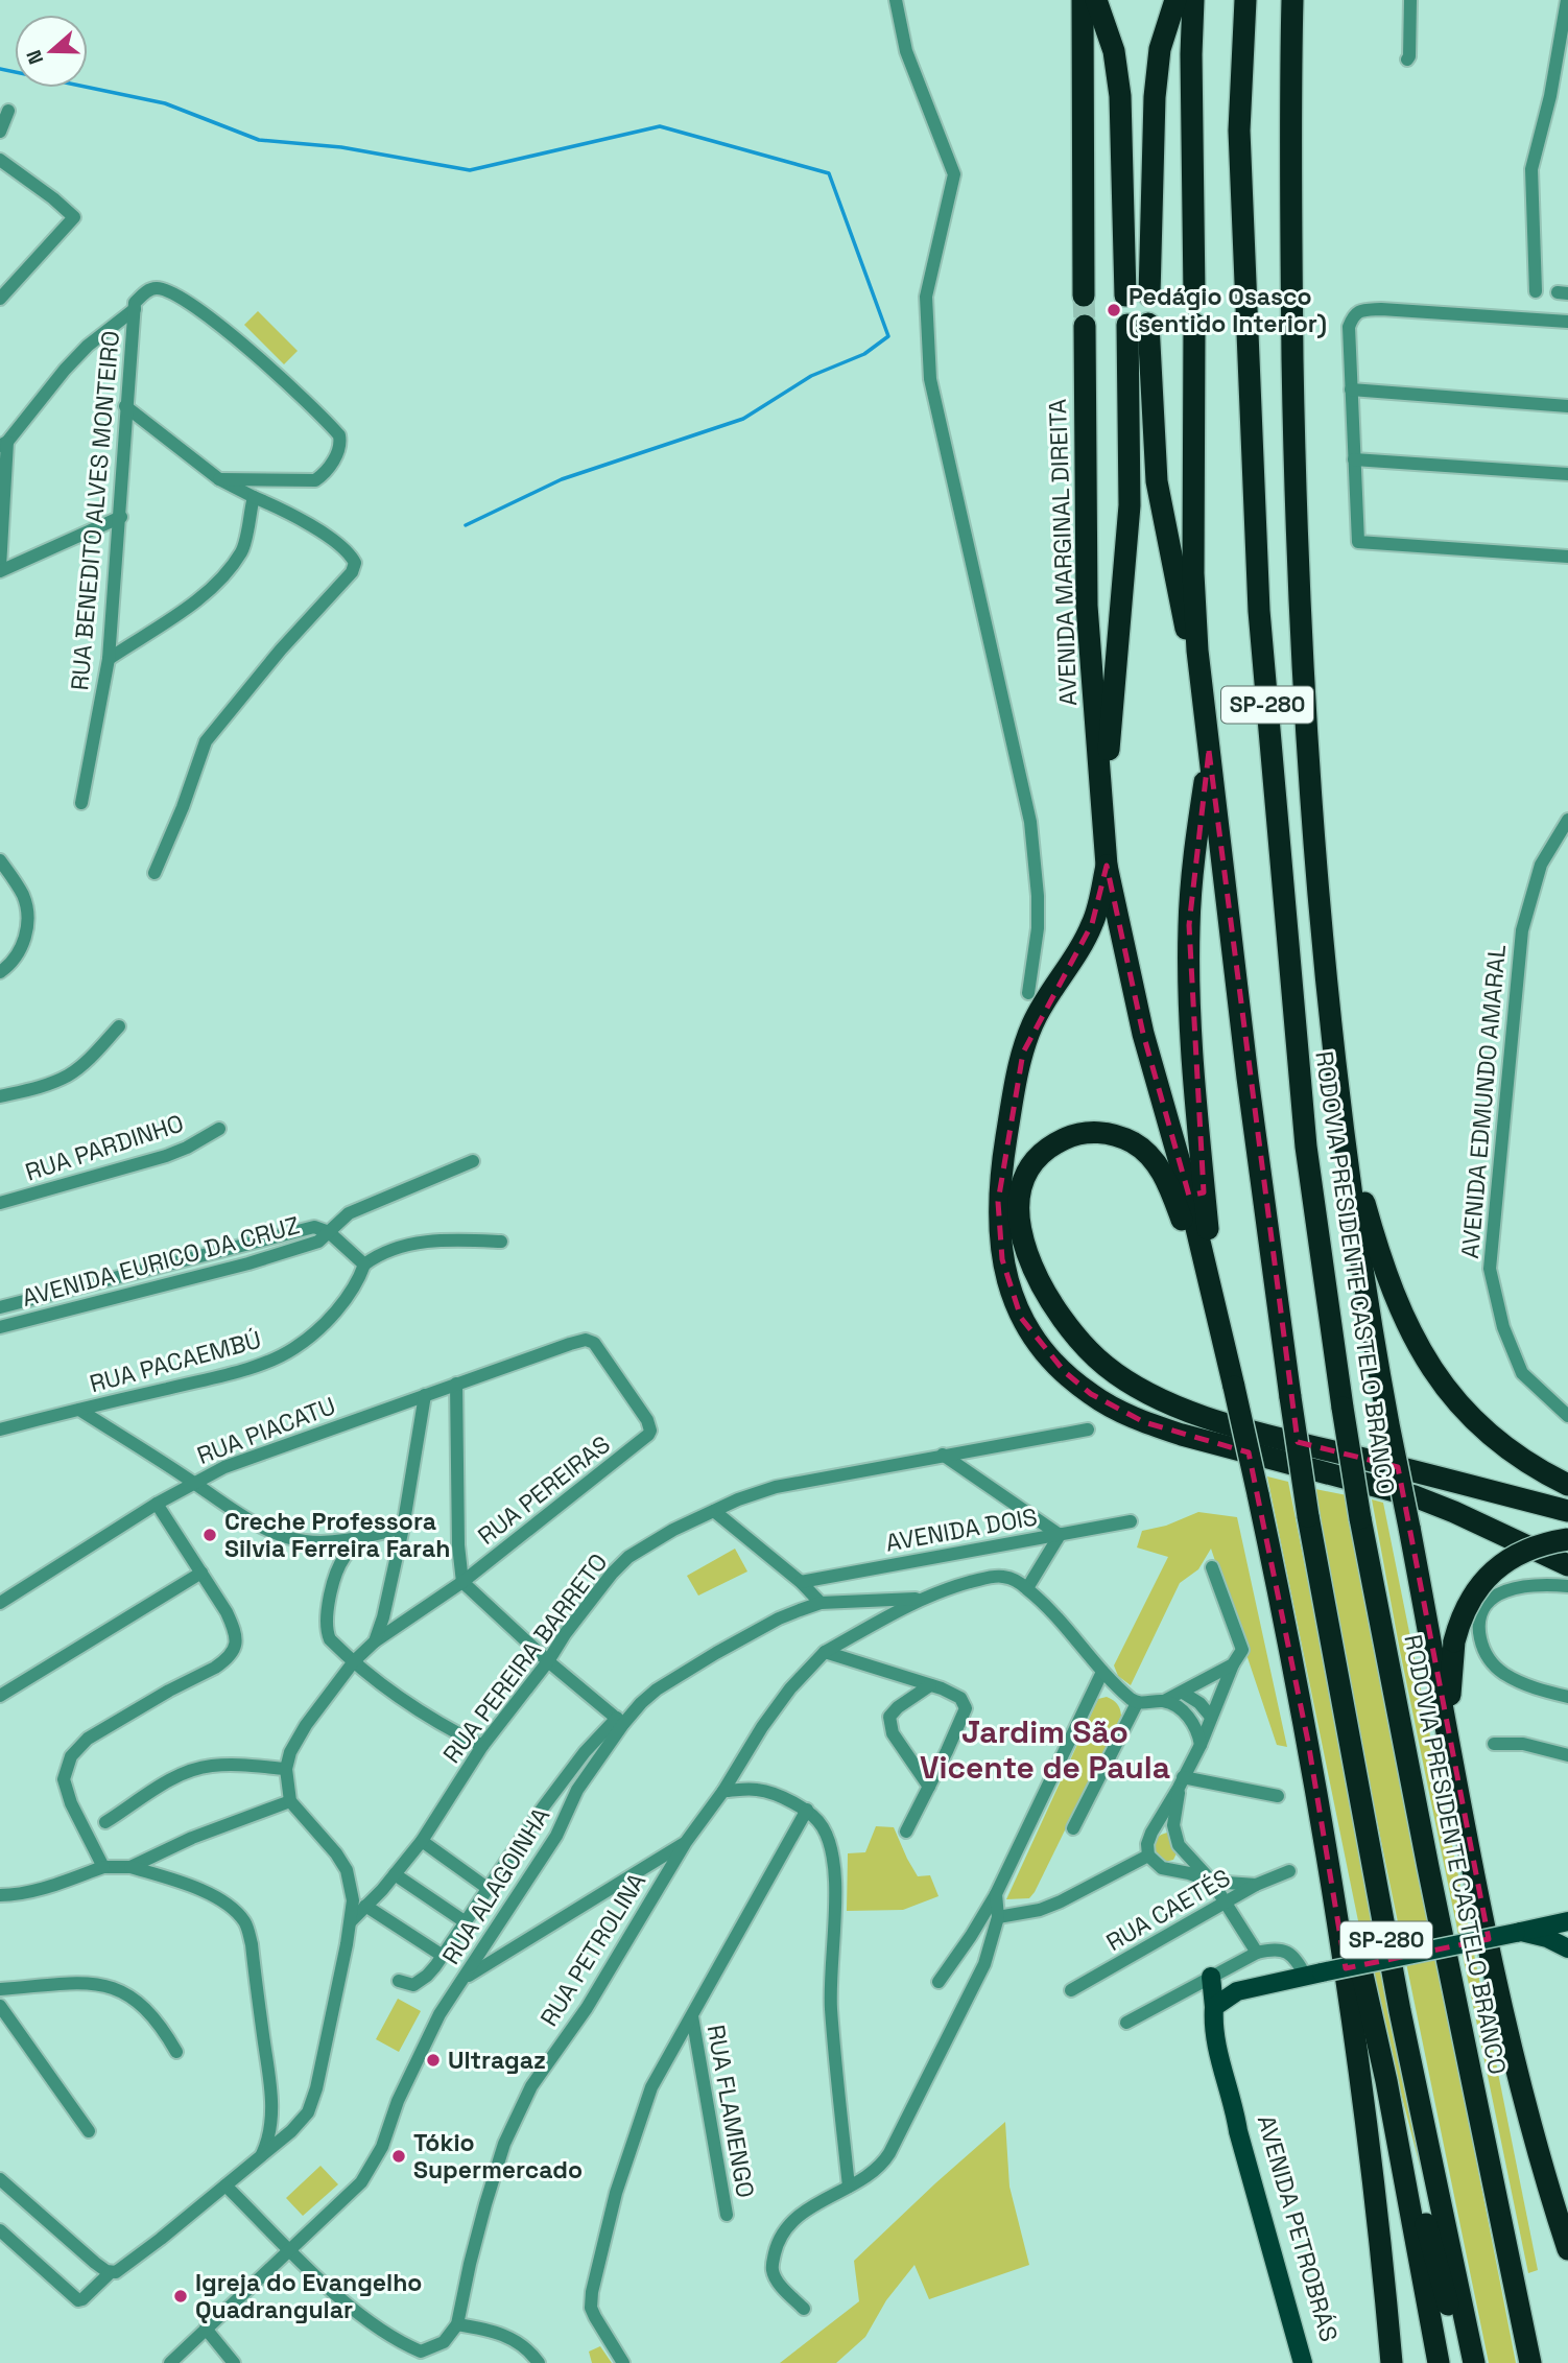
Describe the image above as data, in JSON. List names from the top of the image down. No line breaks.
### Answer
{"streets":{"highway":["AVENIDA MARGINAL DIREITA","SP-280","RODOVIA PRESIDENTE CASTELO BRANCO"],"main road":["AVENIDA PETROBRÁS"],"street":["RUA BENEDITO ALVES MONTEIRO","AVENIDA EDMUNDO AMARAL","RUA PARDINHO","AVENIDA EURICO DA CRUZ","RUA PACAEMBÚ","RUA PIACATU","RUA PEREIRAS","AVENIDA DOIS","RUA PEREIRA BARRETO","RUA ALAGOINHA","RUA CAETÉS","RUA PETROLINA","RUA FLAMENGO"]},"crossings":[["AVENIDA EURICO DA CRUZ","RUA PACAEMBÚ"],["RUA PIACATU","RUA PEREIRAS"],["RUA ALAGOINHA","RUA PETROLINA"]],"districts":["Jardim São Vicente de Paula"],"places":["Pedágio Osasco (sentido Interior)","Creche Professora Silvia Ferreira Farah","Ultragaz","Tókio Supermercado","Igreja do Evangelho Quadrangular"],"north":"left"}
